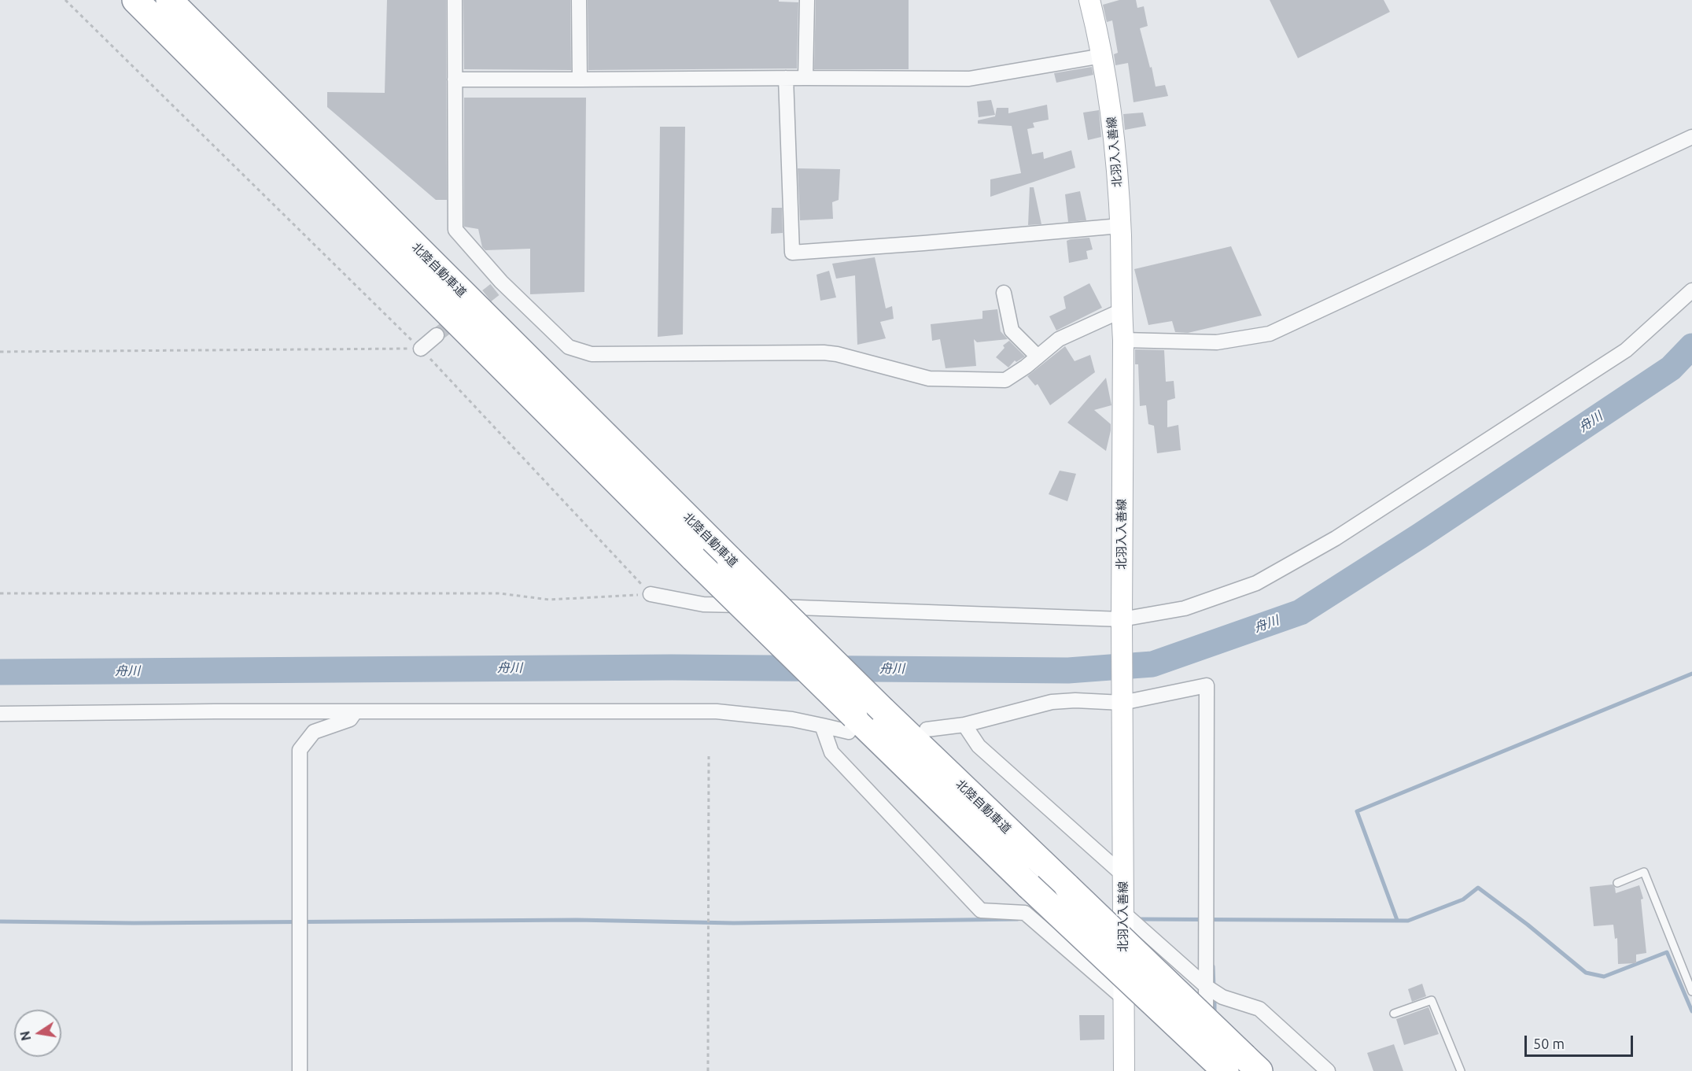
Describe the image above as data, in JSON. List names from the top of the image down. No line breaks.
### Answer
{"streets":{"highway":["北陸自動車道"],"main road":["北羽入入善線"]},"water":["舟川"],"scale_bar":"50 m","north":"left"}
